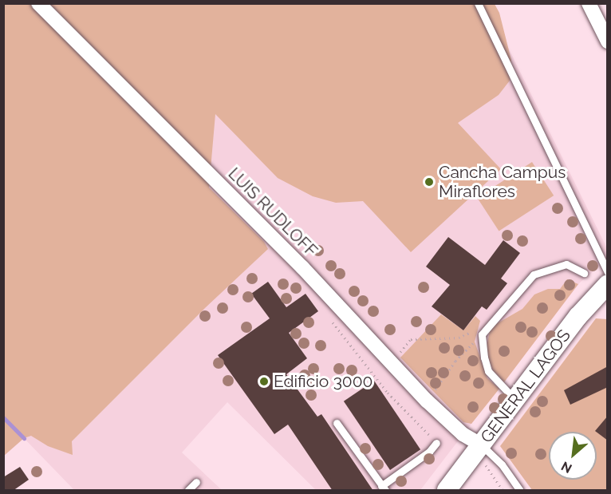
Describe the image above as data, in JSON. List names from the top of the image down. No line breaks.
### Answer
{"streets":{"main road":["GENERAL LAGOS"],"street":["LUIS RUDLOFF"]},"crossings":[["LUIS RUDLOFF","GENERAL LAGOS"]],"places":["Cancha Campus Miraflores","Edificio 3000"],"north":"bottom left"}
